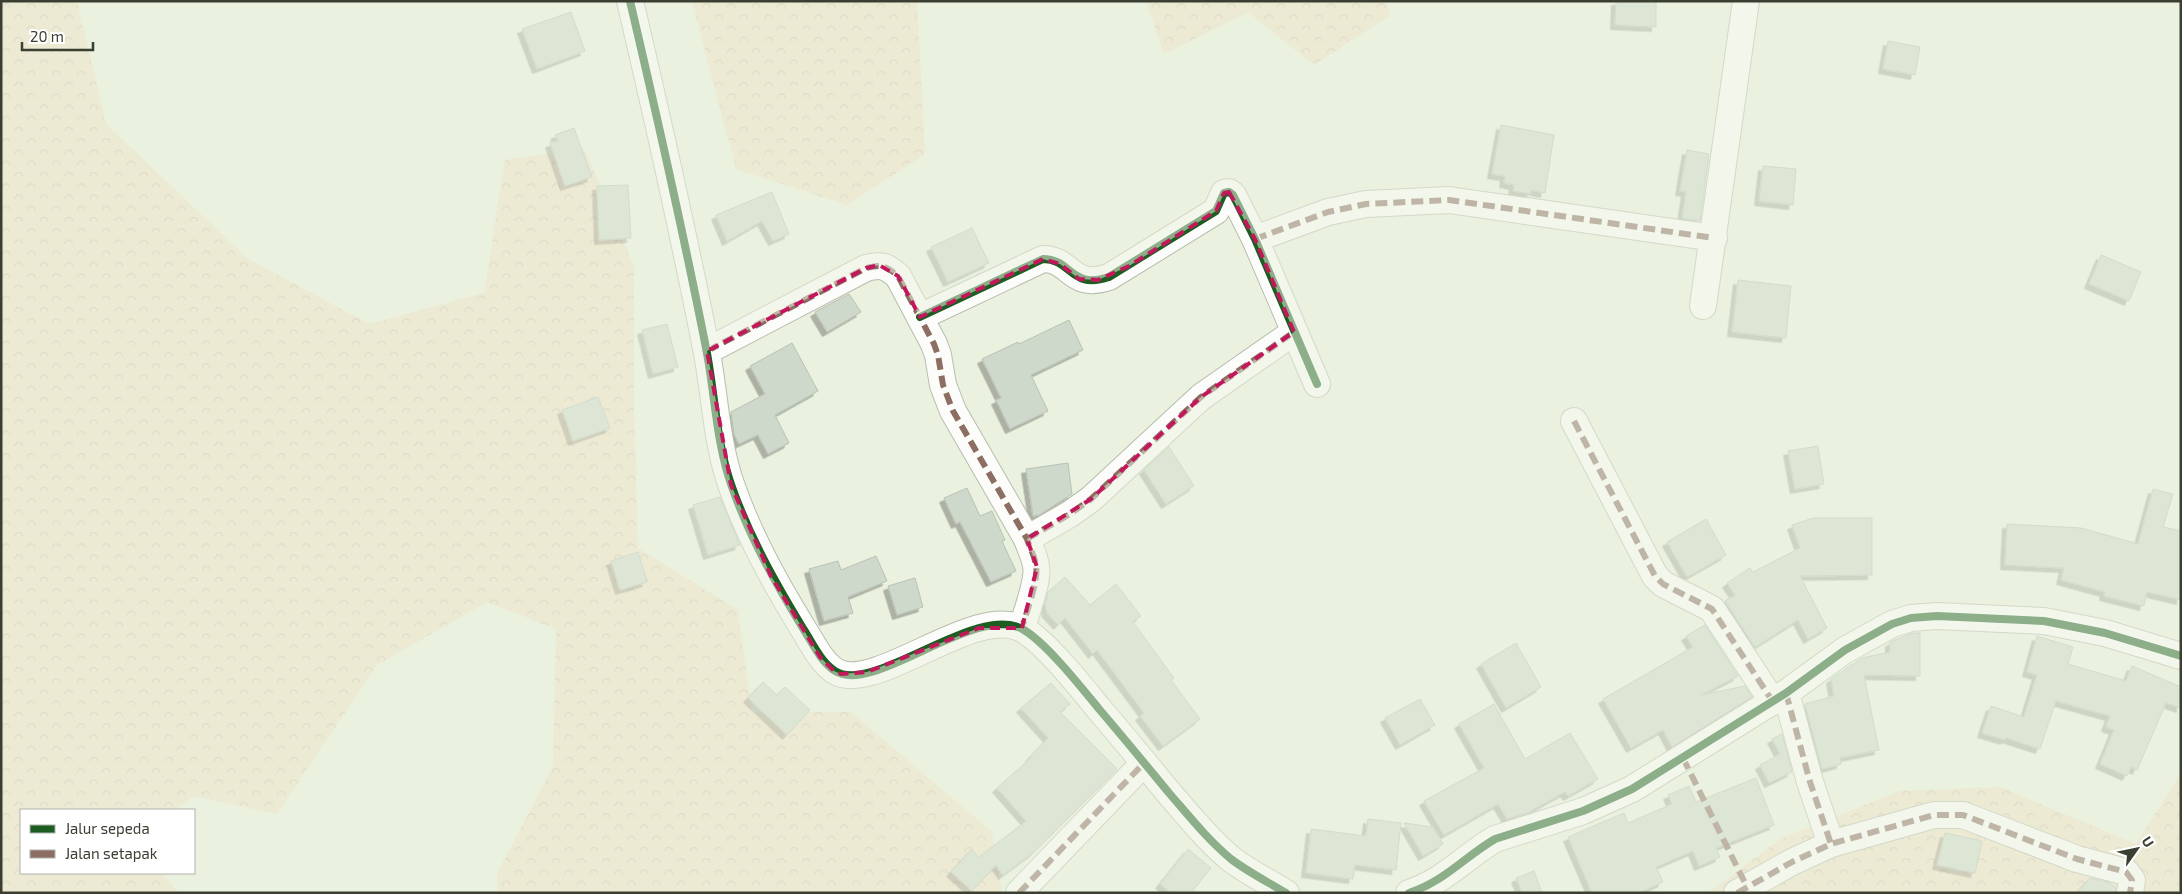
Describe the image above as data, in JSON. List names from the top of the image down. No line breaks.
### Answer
{"legend":["Jalur sepeda","Jalan setapak"],"scale_bar":"20 m","north":"top right"}
